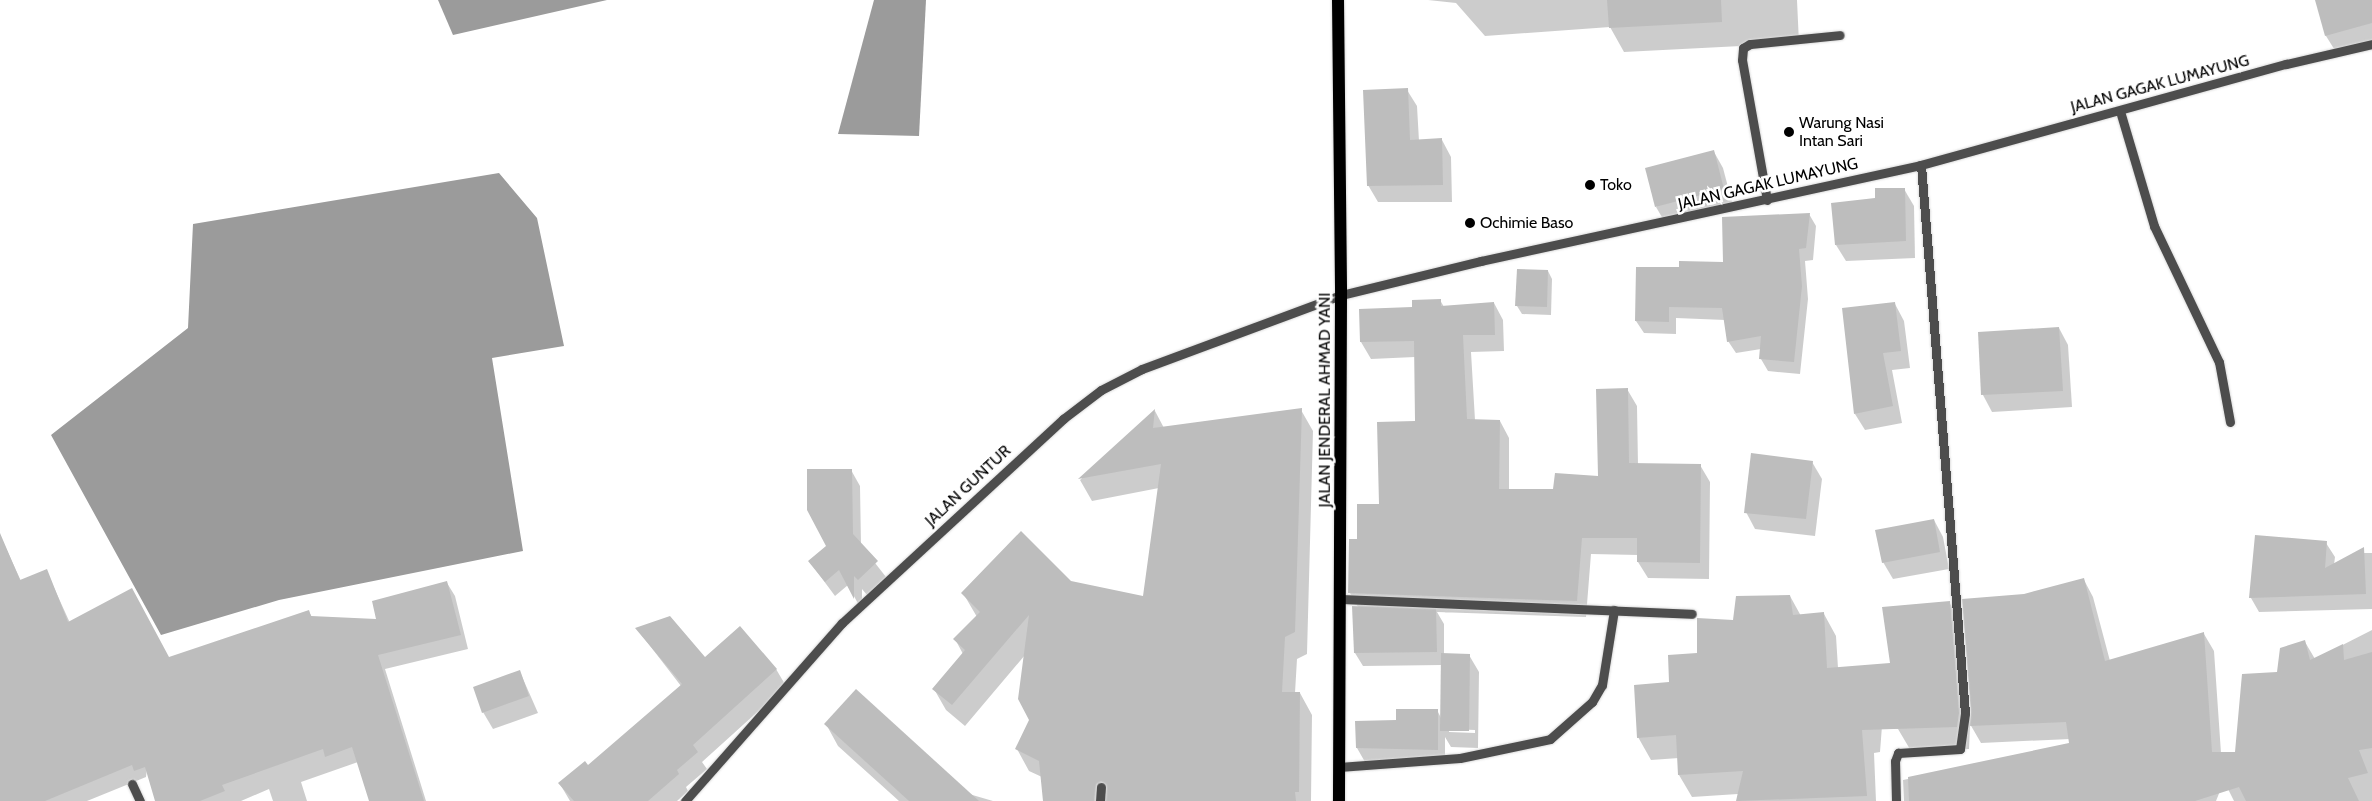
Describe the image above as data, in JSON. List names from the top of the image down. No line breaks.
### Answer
{"streets":{"main road":["JALAN JENDERAL AHMAD YANI"],"street":["JALAN GAGAK LUMAYUNG","JALAN GUNTUR"]},"crossings":[["JALAN GAGAK LUMAYUNG","JALAN JENDERAL AHMAD YANI"],["JALAN GAGAK LUMAYUNG","JALAN GUNTUR"],["JALAN JENDERAL AHMAD YANI","JALAN GUNTUR"]],"places":["Warung Nasi Intan Sari","Toko","Ochimie Baso"]}
